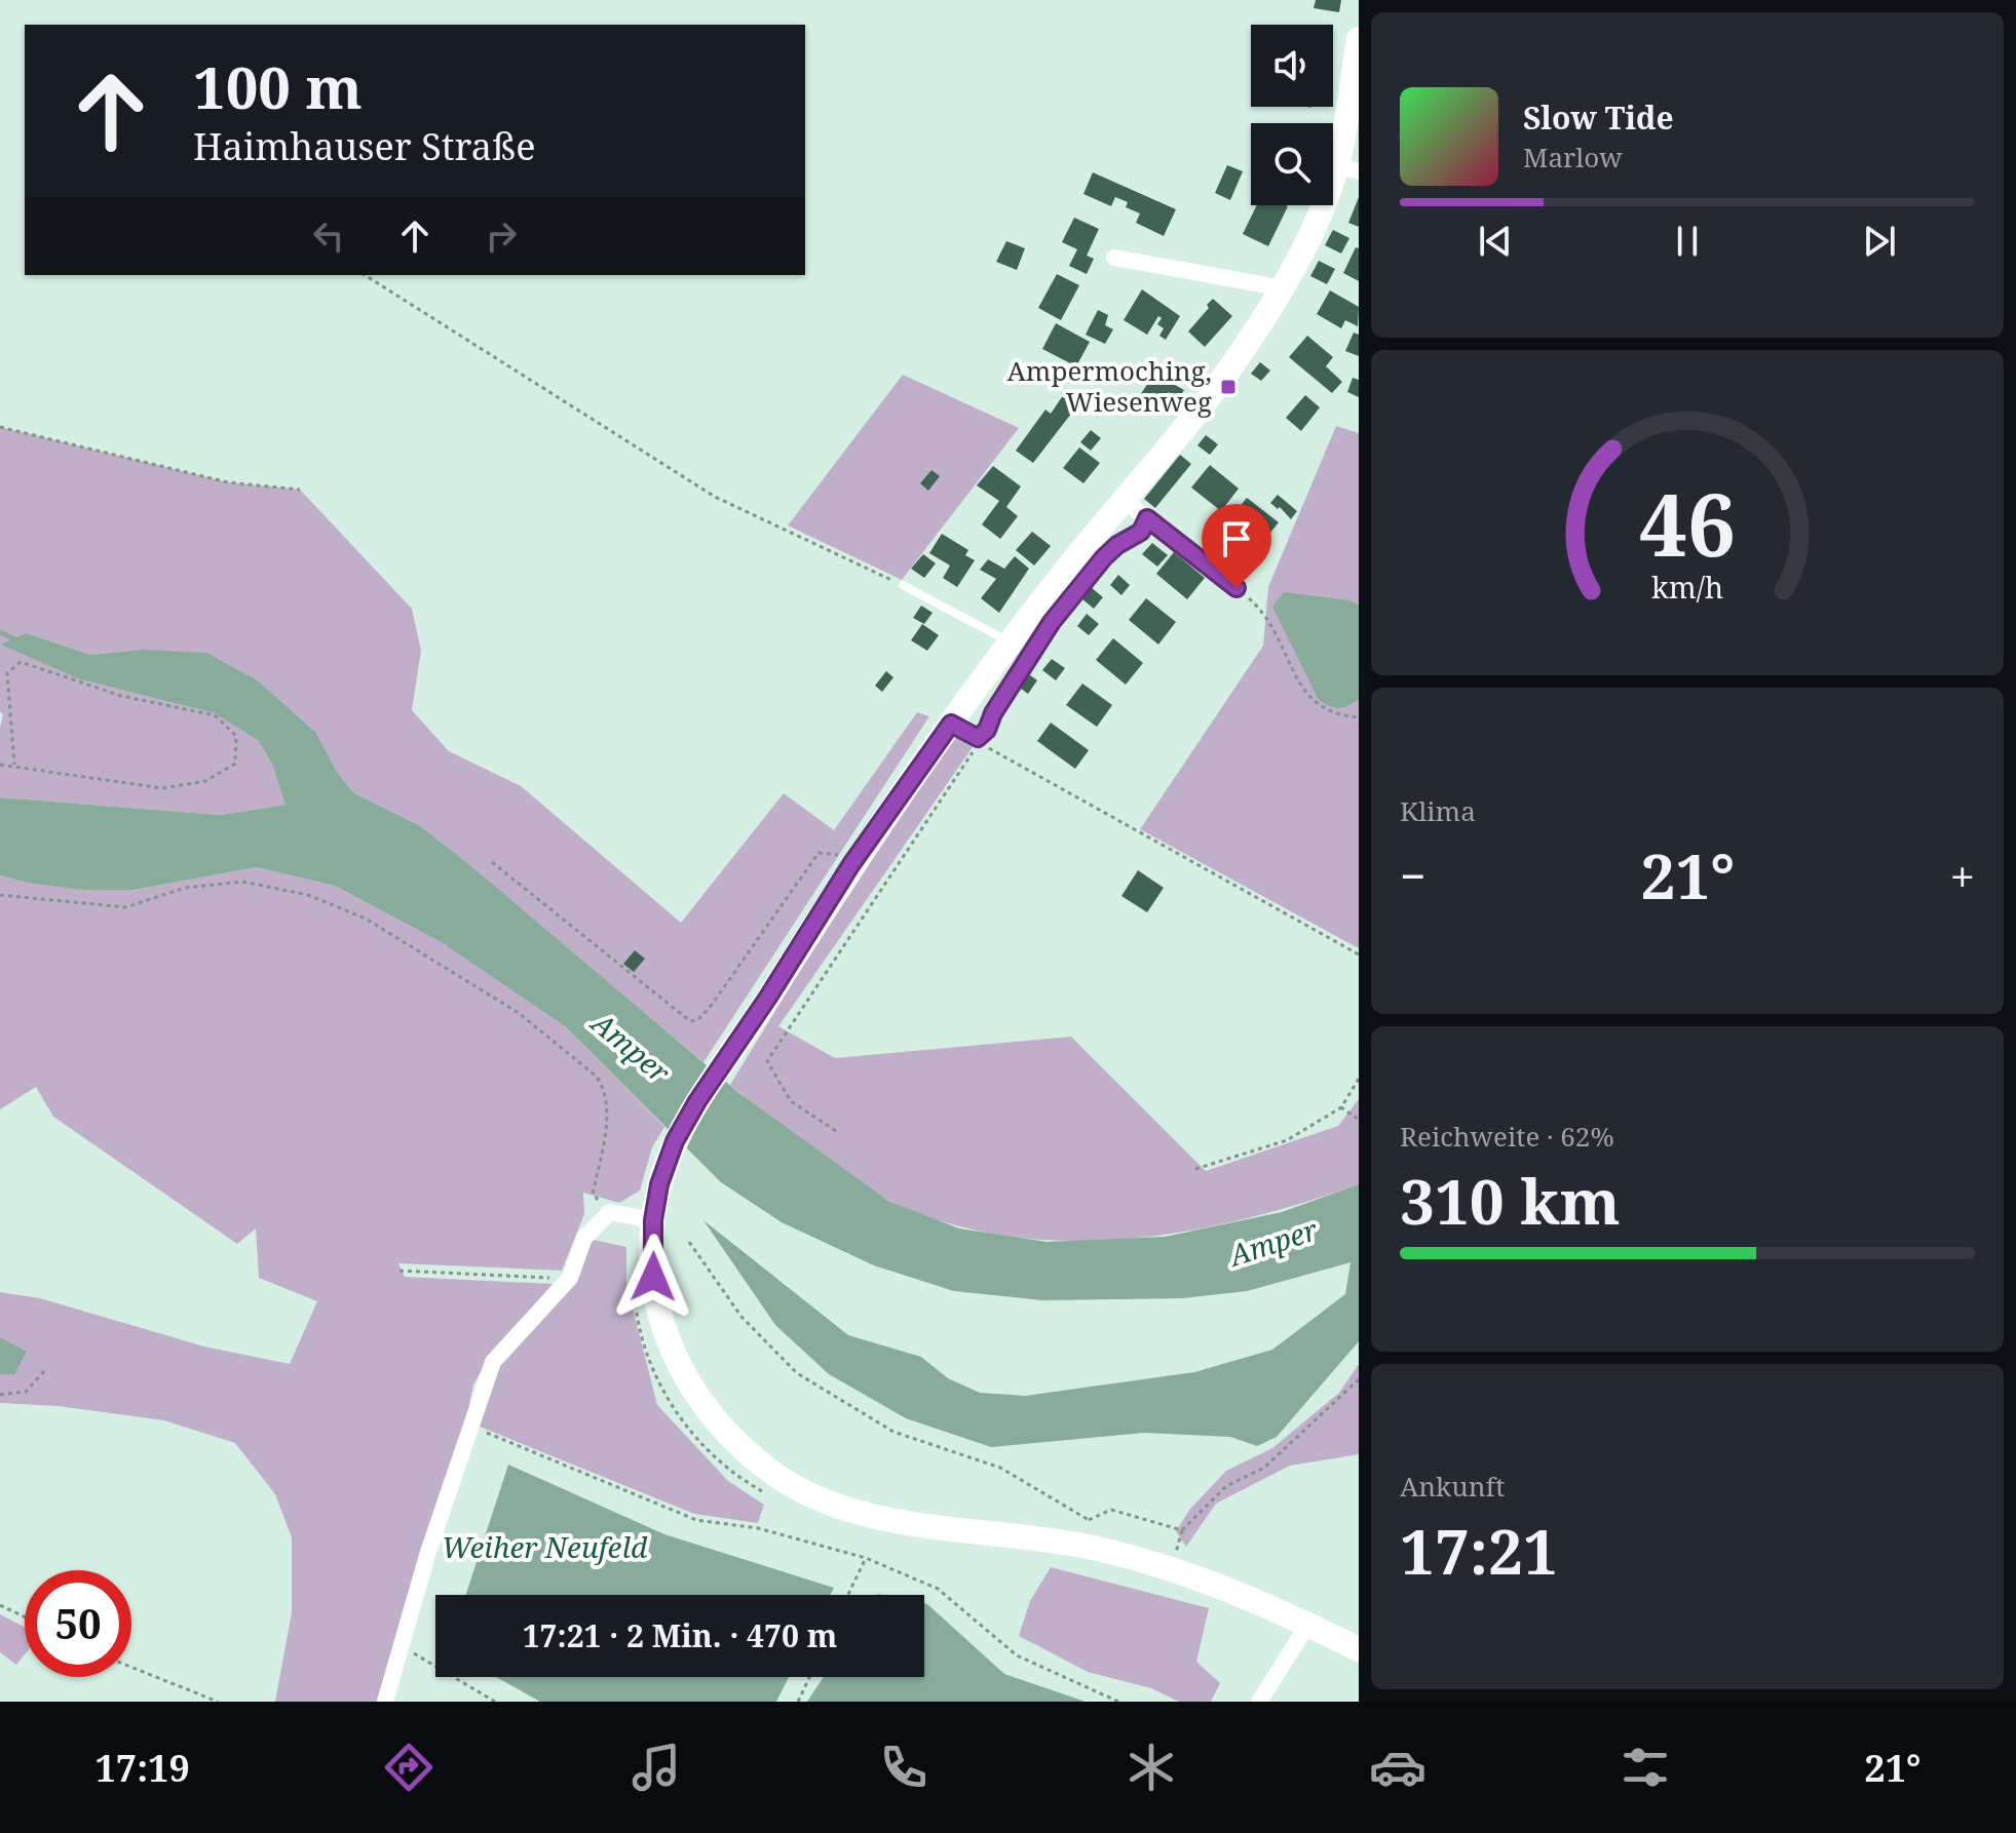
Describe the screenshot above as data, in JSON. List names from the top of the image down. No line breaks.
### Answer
{"water":["Amper","Weiher Neufeld"],"places":{"transit":["Ampermoching, Wiesenweg"]},"page":{"turn":["100 m","Haimhauser Straße"],"song":["Slow Tide","Marlow"],"tile":["Klima",["Reichweite · 62%","310 km"],["Ankunft","17:21"]],"heat":["−","21°","+"],"limit":"50","trip":"17:21 · 2 Min. · 470 m","tabs":["17:19","21°"],"gauge":["46","km/h"]}}
